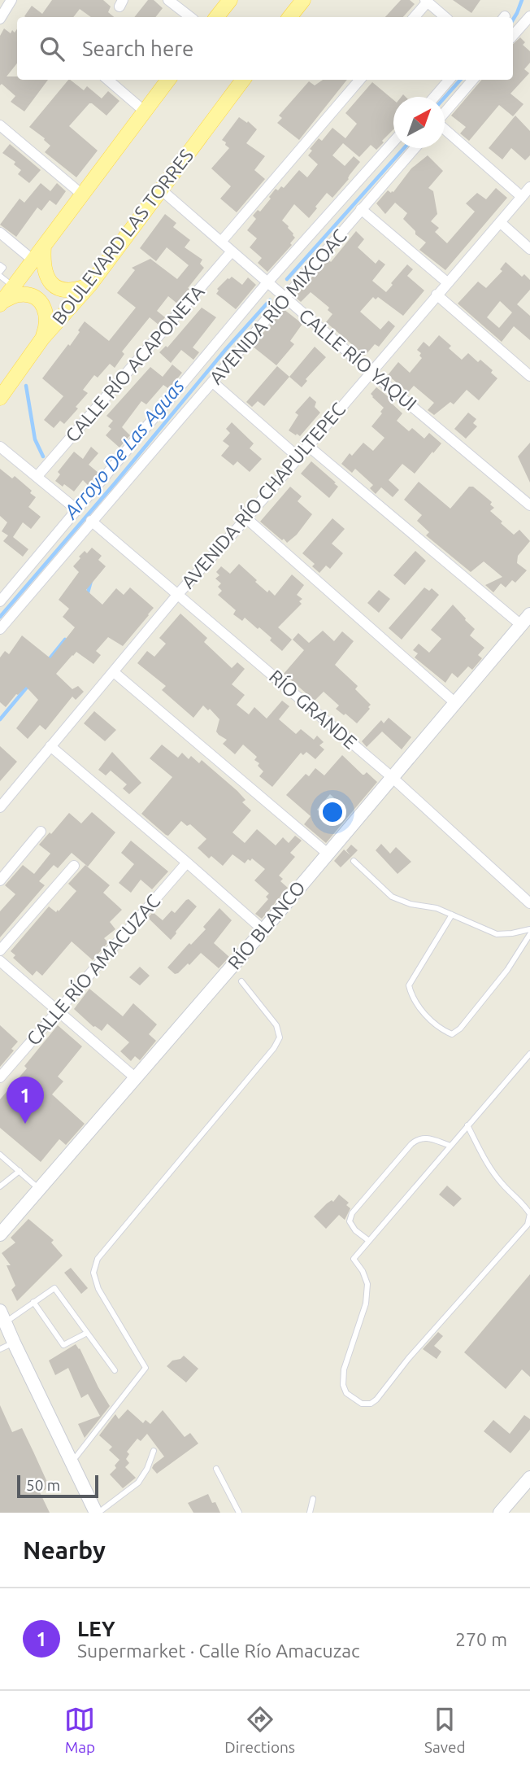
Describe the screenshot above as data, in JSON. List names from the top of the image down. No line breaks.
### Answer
{"streets":{"main road":["BOULEVARD LAS TORRES"],"street":["AVENIDA RÍO MIXCOAC","CALLE RÍO YAQUI","CALLE RÍO ACAPONETA","AVENIDA RÍO CHAPULTEPEC","RÍO GRANDE","RÍO BLANCO","CALLE RÍO AMACUZAC"]},"crossings":[["BOULEVARD LAS TORRES","CALLE RÍO YAQUI"],["AVENIDA RÍO MIXCOAC","CALLE RÍO YAQUI"],["AVENIDA RÍO MIXCOAC","RÍO GRANDE"],["CALLE RÍO YAQUI","CALLE RÍO ACAPONETA"],["CALLE RÍO YAQUI","AVENIDA RÍO CHAPULTEPEC"],["AVENIDA RÍO CHAPULTEPEC","RÍO GRANDE"],["RÍO GRANDE","RÍO BLANCO"]],"water":["Arroyo De Las Aguas"],"scale_bar":"50 m","north":"top right","page":{"search":"Search here","pins":"1","scale":"50 m","heading":"Nearby","list":[{"mark":"1","name":"LEY","note":"Supermarket · Calle Río Amacuzac","value":"270 m"}],"nav":["Map","Directions","Saved"]}}
